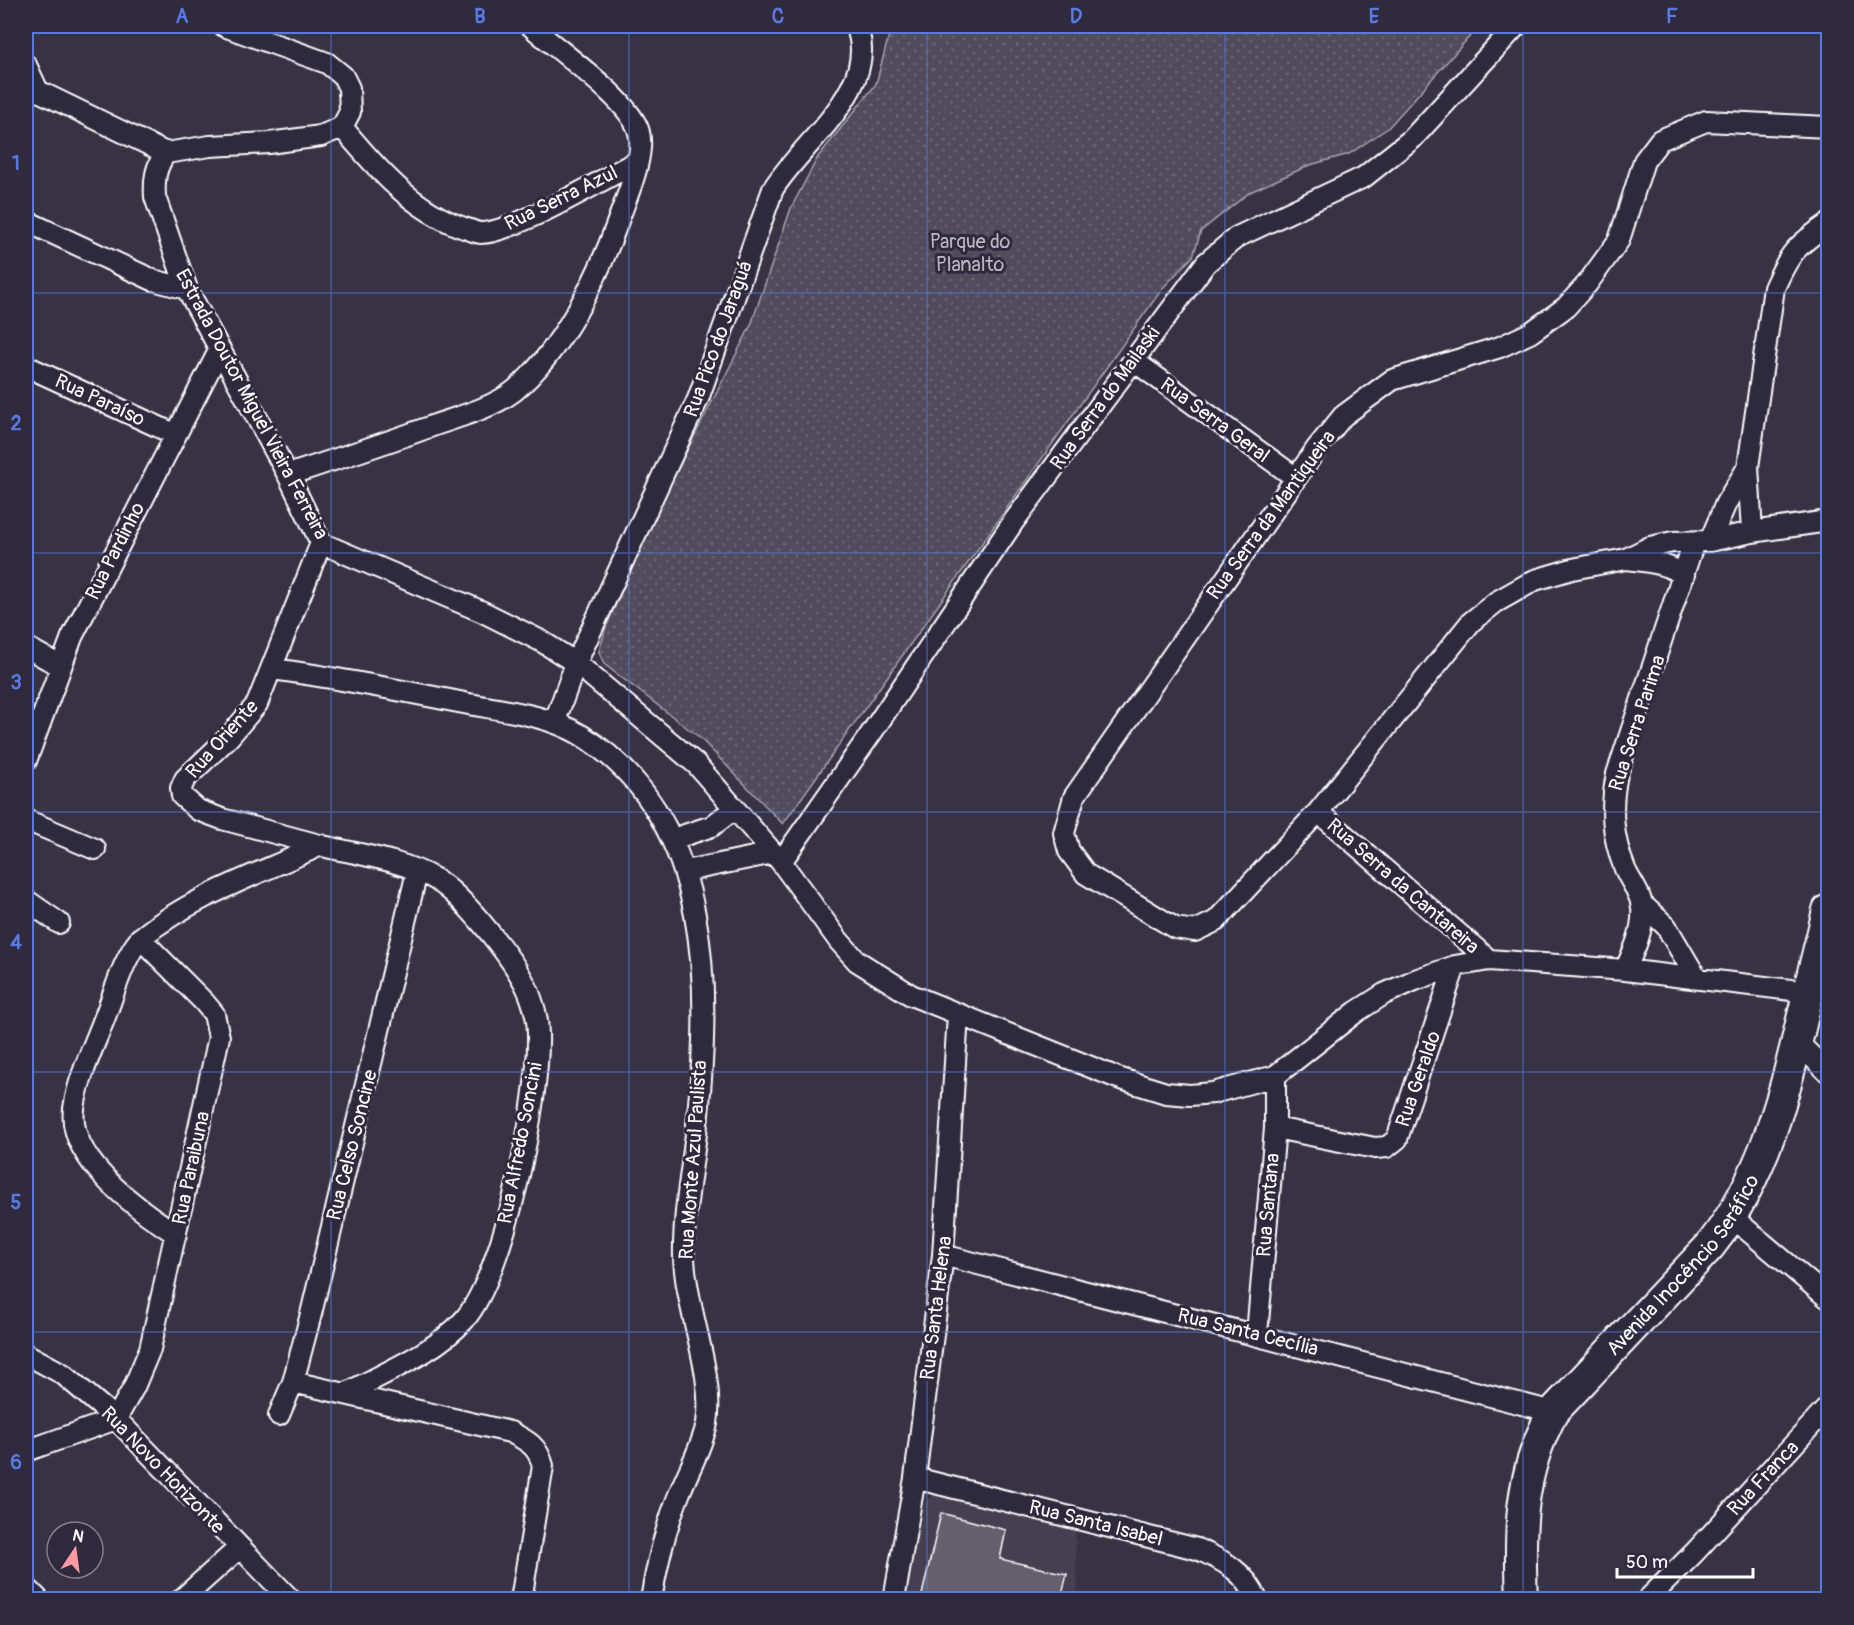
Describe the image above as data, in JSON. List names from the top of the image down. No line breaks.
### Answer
{"streets":{"main road":["Avenida Inocêncio Seráfico"],"street":["Rua Serra Azul","Rua Pico do Jaraguá","Rua Serra do Mailaski","Rua Paraíso","Estrada Doutor Miguel Vieira Ferreira","Rua Serra Geral","Rua Serra da Mantiqueira","Rua Pardinho","Rua Serra Parima","Rua Oriente","Rua Serra da Cantareira","Rua Geraldo","Rua Alfredo Soncini","Rua Celso Soncine","Rua Monte Azul Paulista","Rua Paraibuna","Rua Santana","Rua Santa Helena","Rua Santa Cecília","Rua Novo Horizonte","Rua Franca","Rua Santa Isabel"]},"crossings":[["Rua Pico do Jaraguá","Estrada Doutor Miguel Vieira Ferreira"],["Rua Pico do Jaraguá","Rua Monte Azul Paulista"],["Rua Serra do Mailaski","Estrada Doutor Miguel Vieira Ferreira"],["Rua Serra do Mailaski","Rua Serra Geral"],["Rua Paraíso","Rua Pardinho"],["Estrada Doutor Miguel Vieira Ferreira","Rua Pardinho"],["Estrada Doutor Miguel Vieira Ferreira","Rua Serra Parima"],["Estrada Doutor Miguel Vieira Ferreira","Rua Oriente"],["Estrada Doutor Miguel Vieira Ferreira","Rua Serra da Cantareira"],["Estrada Doutor Miguel Vieira Ferreira","Rua Geraldo"],["Estrada Doutor Miguel Vieira Ferreira","Rua Santana"],["Estrada Doutor Miguel Vieira Ferreira","Avenida Inocêncio Seráfico"],["Estrada Doutor Miguel Vieira Ferreira","Rua Santa Helena"],["Rua Serra Geral","Rua Serra da Mantiqueira"],["Rua Serra da Mantiqueira","Rua Serra da Cantareira"],["Rua Oriente","Rua Alfredo Soncini"],["Rua Oriente","Rua Monte Azul Paulista"],["Rua Geraldo","Rua Santana"],["Rua Alfredo Soncini","Rua Celso Soncine"],["Rua Paraibuna","Rua Novo Horizonte"],["Rua Santana","Rua Santa Cecília"],["Avenida Inocêncio Seráfico","Rua Santa Cecília"],["Rua Santa Helena","Rua Santa Cecília"],["Rua Santa Helena","Rua Santa Isabel"]],"parks":["Parque do Planalto"],"scale_bar":"50 m","north":"top","grid":{"columns":["A","B","C","D","E","F"],"rows":["1","2","3","4","5","6"]}}
